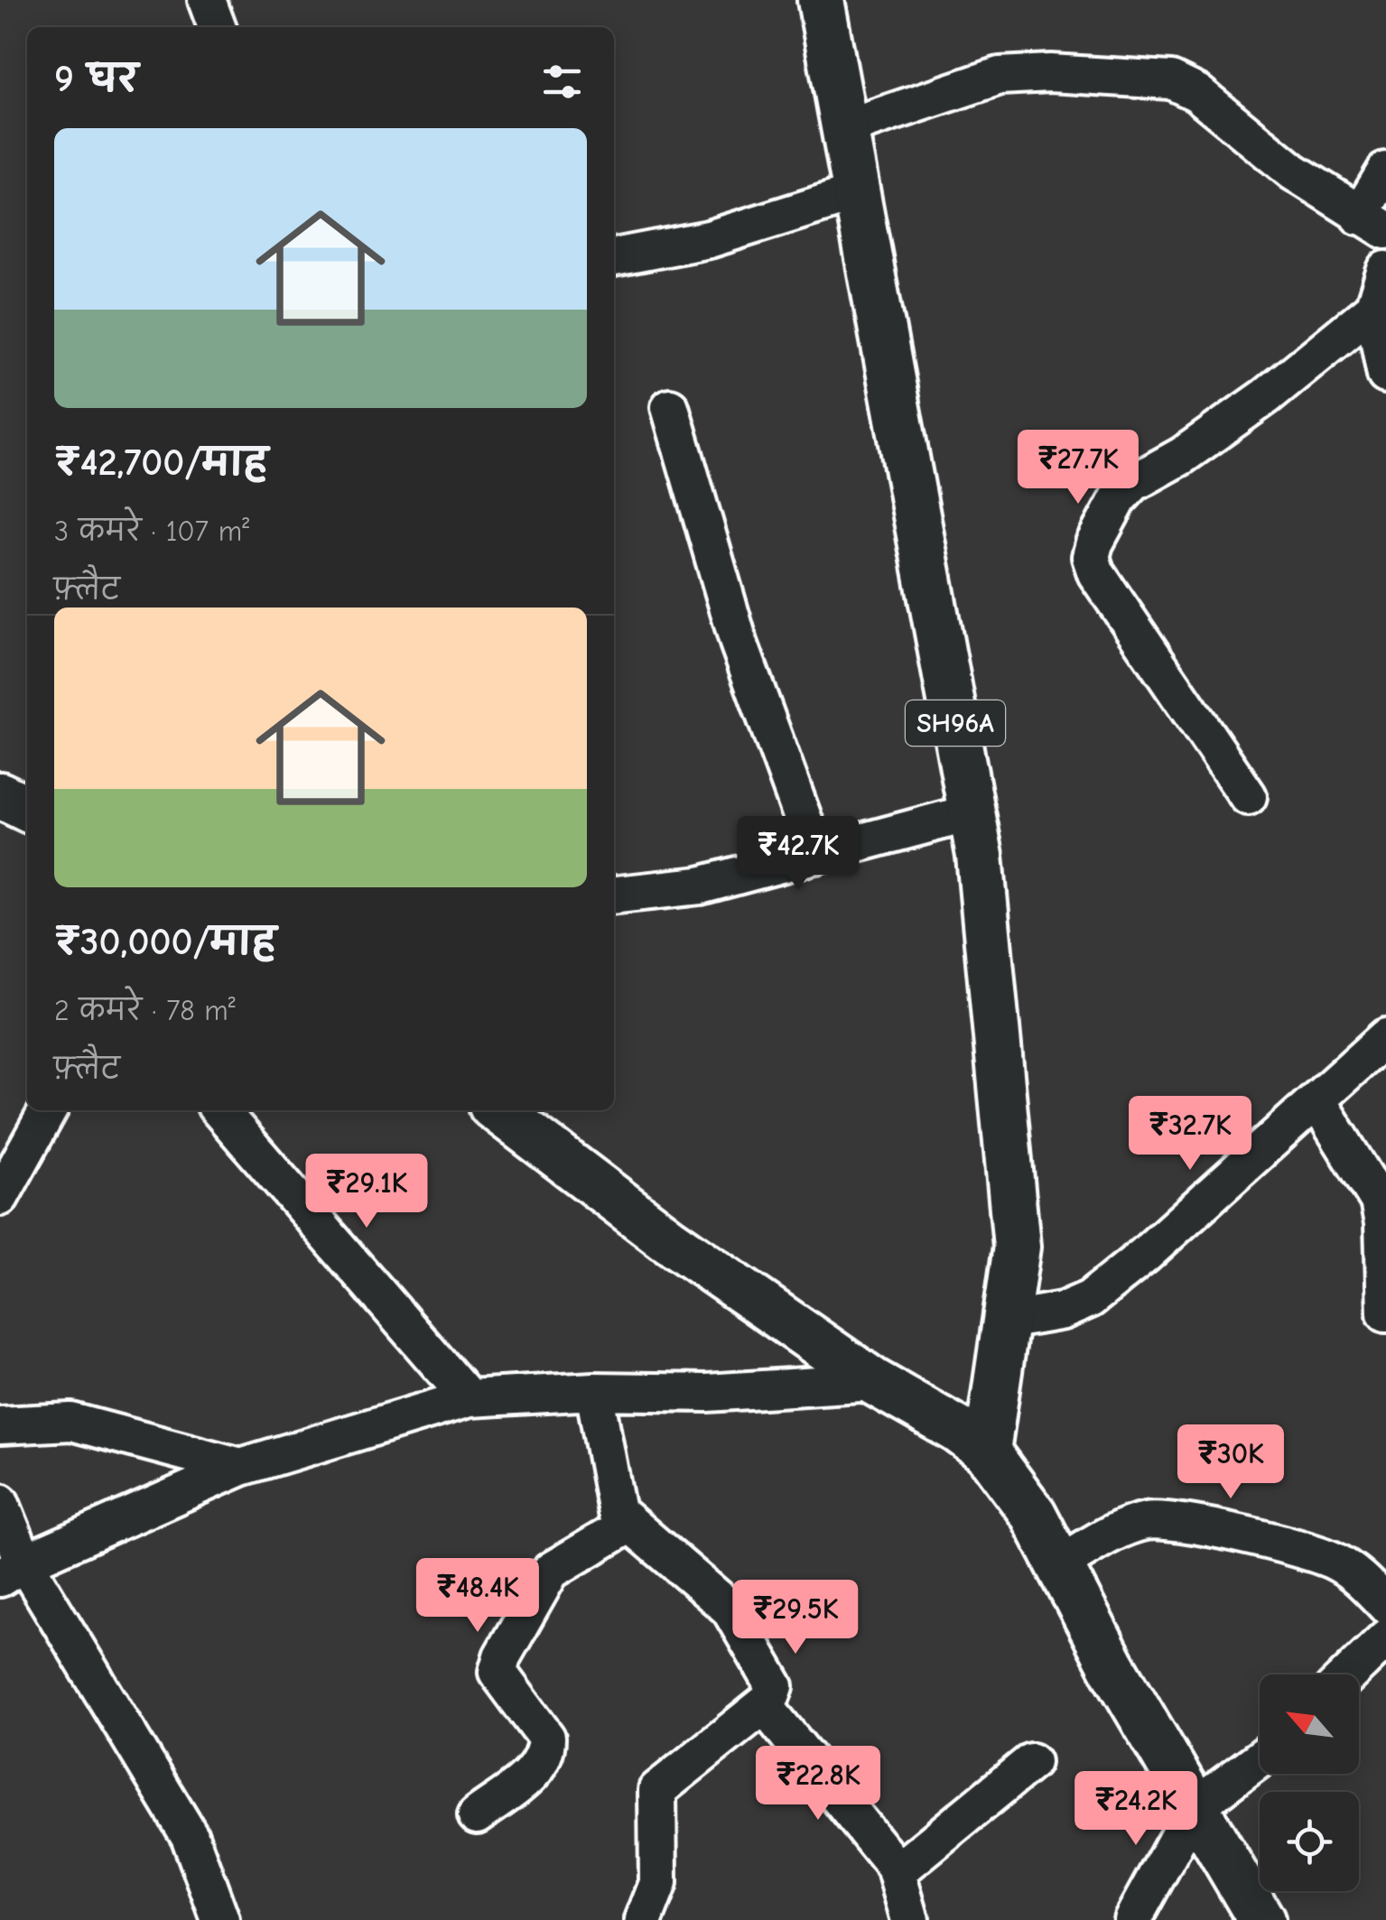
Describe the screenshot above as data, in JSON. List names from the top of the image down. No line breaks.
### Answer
{"streets":{"main road":["SH96A"]},"north":"top left","page":{"heading":"9 घर","list":[{"name":"₹42,700/माह","note":"3 कमरे · 107 m² · फ़्लैट"},{"name":"₹30,000/माह","note":"2 कमरे · 78 m² · फ़्लैट"}],"price":["₹27.7K","₹42.7K","₹32.7K","₹29.1K","₹30K","₹48.4K","₹29.5K","₹22.8K","₹24.2K"]}}
